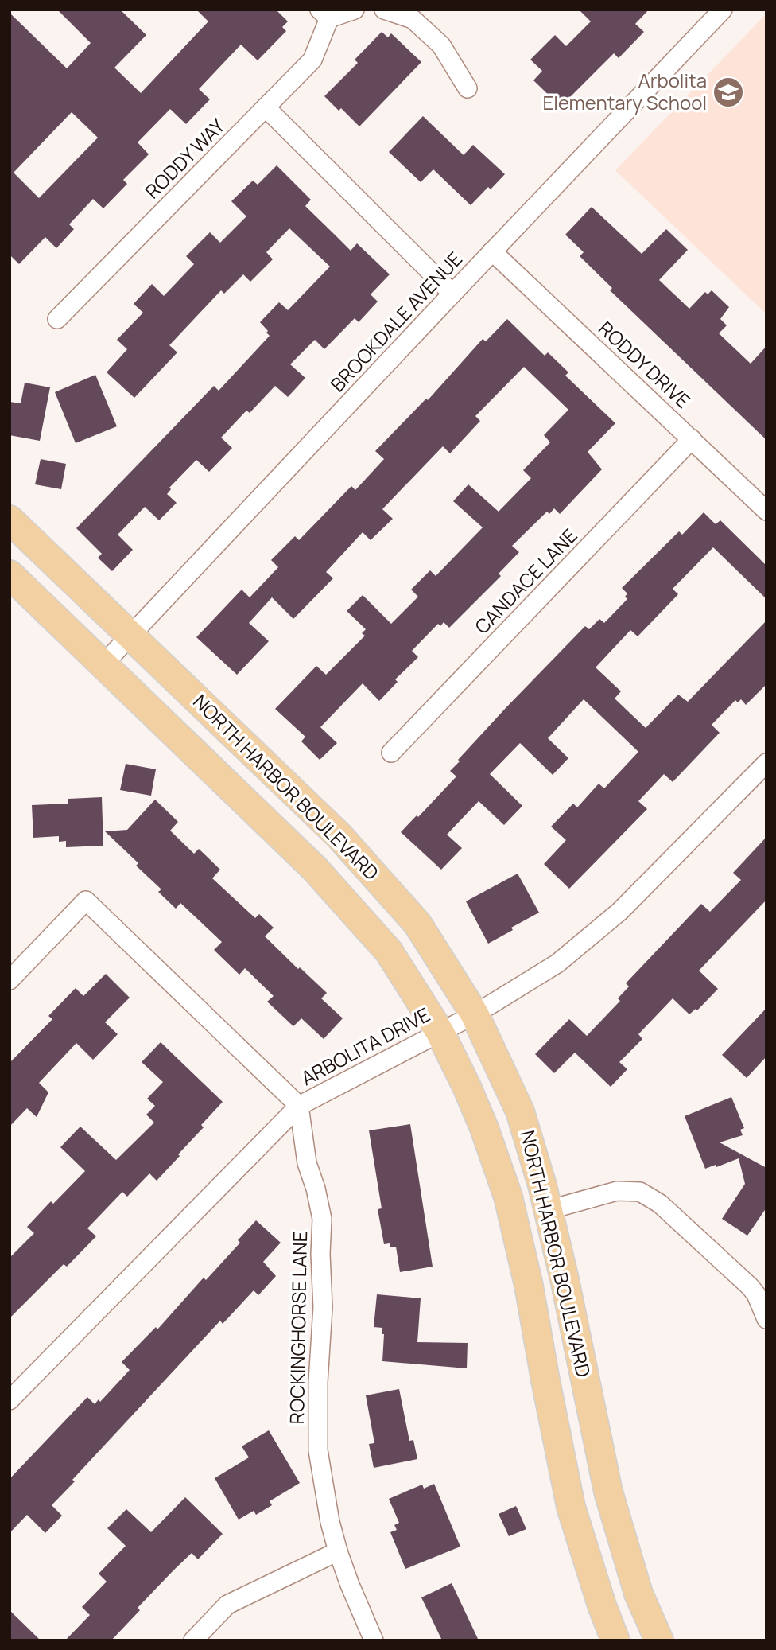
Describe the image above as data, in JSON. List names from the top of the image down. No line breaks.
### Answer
{"streets":{"main road":["NORTH HARBOR BOULEVARD"],"street":["RODDY WAY","BROOKDALE AVENUE","RODDY DRIVE","CANDACE LANE","ARBOLITA DRIVE","ROCKINGHORSE LANE"]},"crossings":[["BROOKDALE AVENUE","RODDY DRIVE"],["BROOKDALE AVENUE","NORTH HARBOR BOULEVARD"],["RODDY DRIVE","CANDACE LANE"],["NORTH HARBOR BOULEVARD","ARBOLITA DRIVE"],["ARBOLITA DRIVE","ROCKINGHORSE LANE"]],"places":{"school or university":["Arbolita Elementary School"]}}
